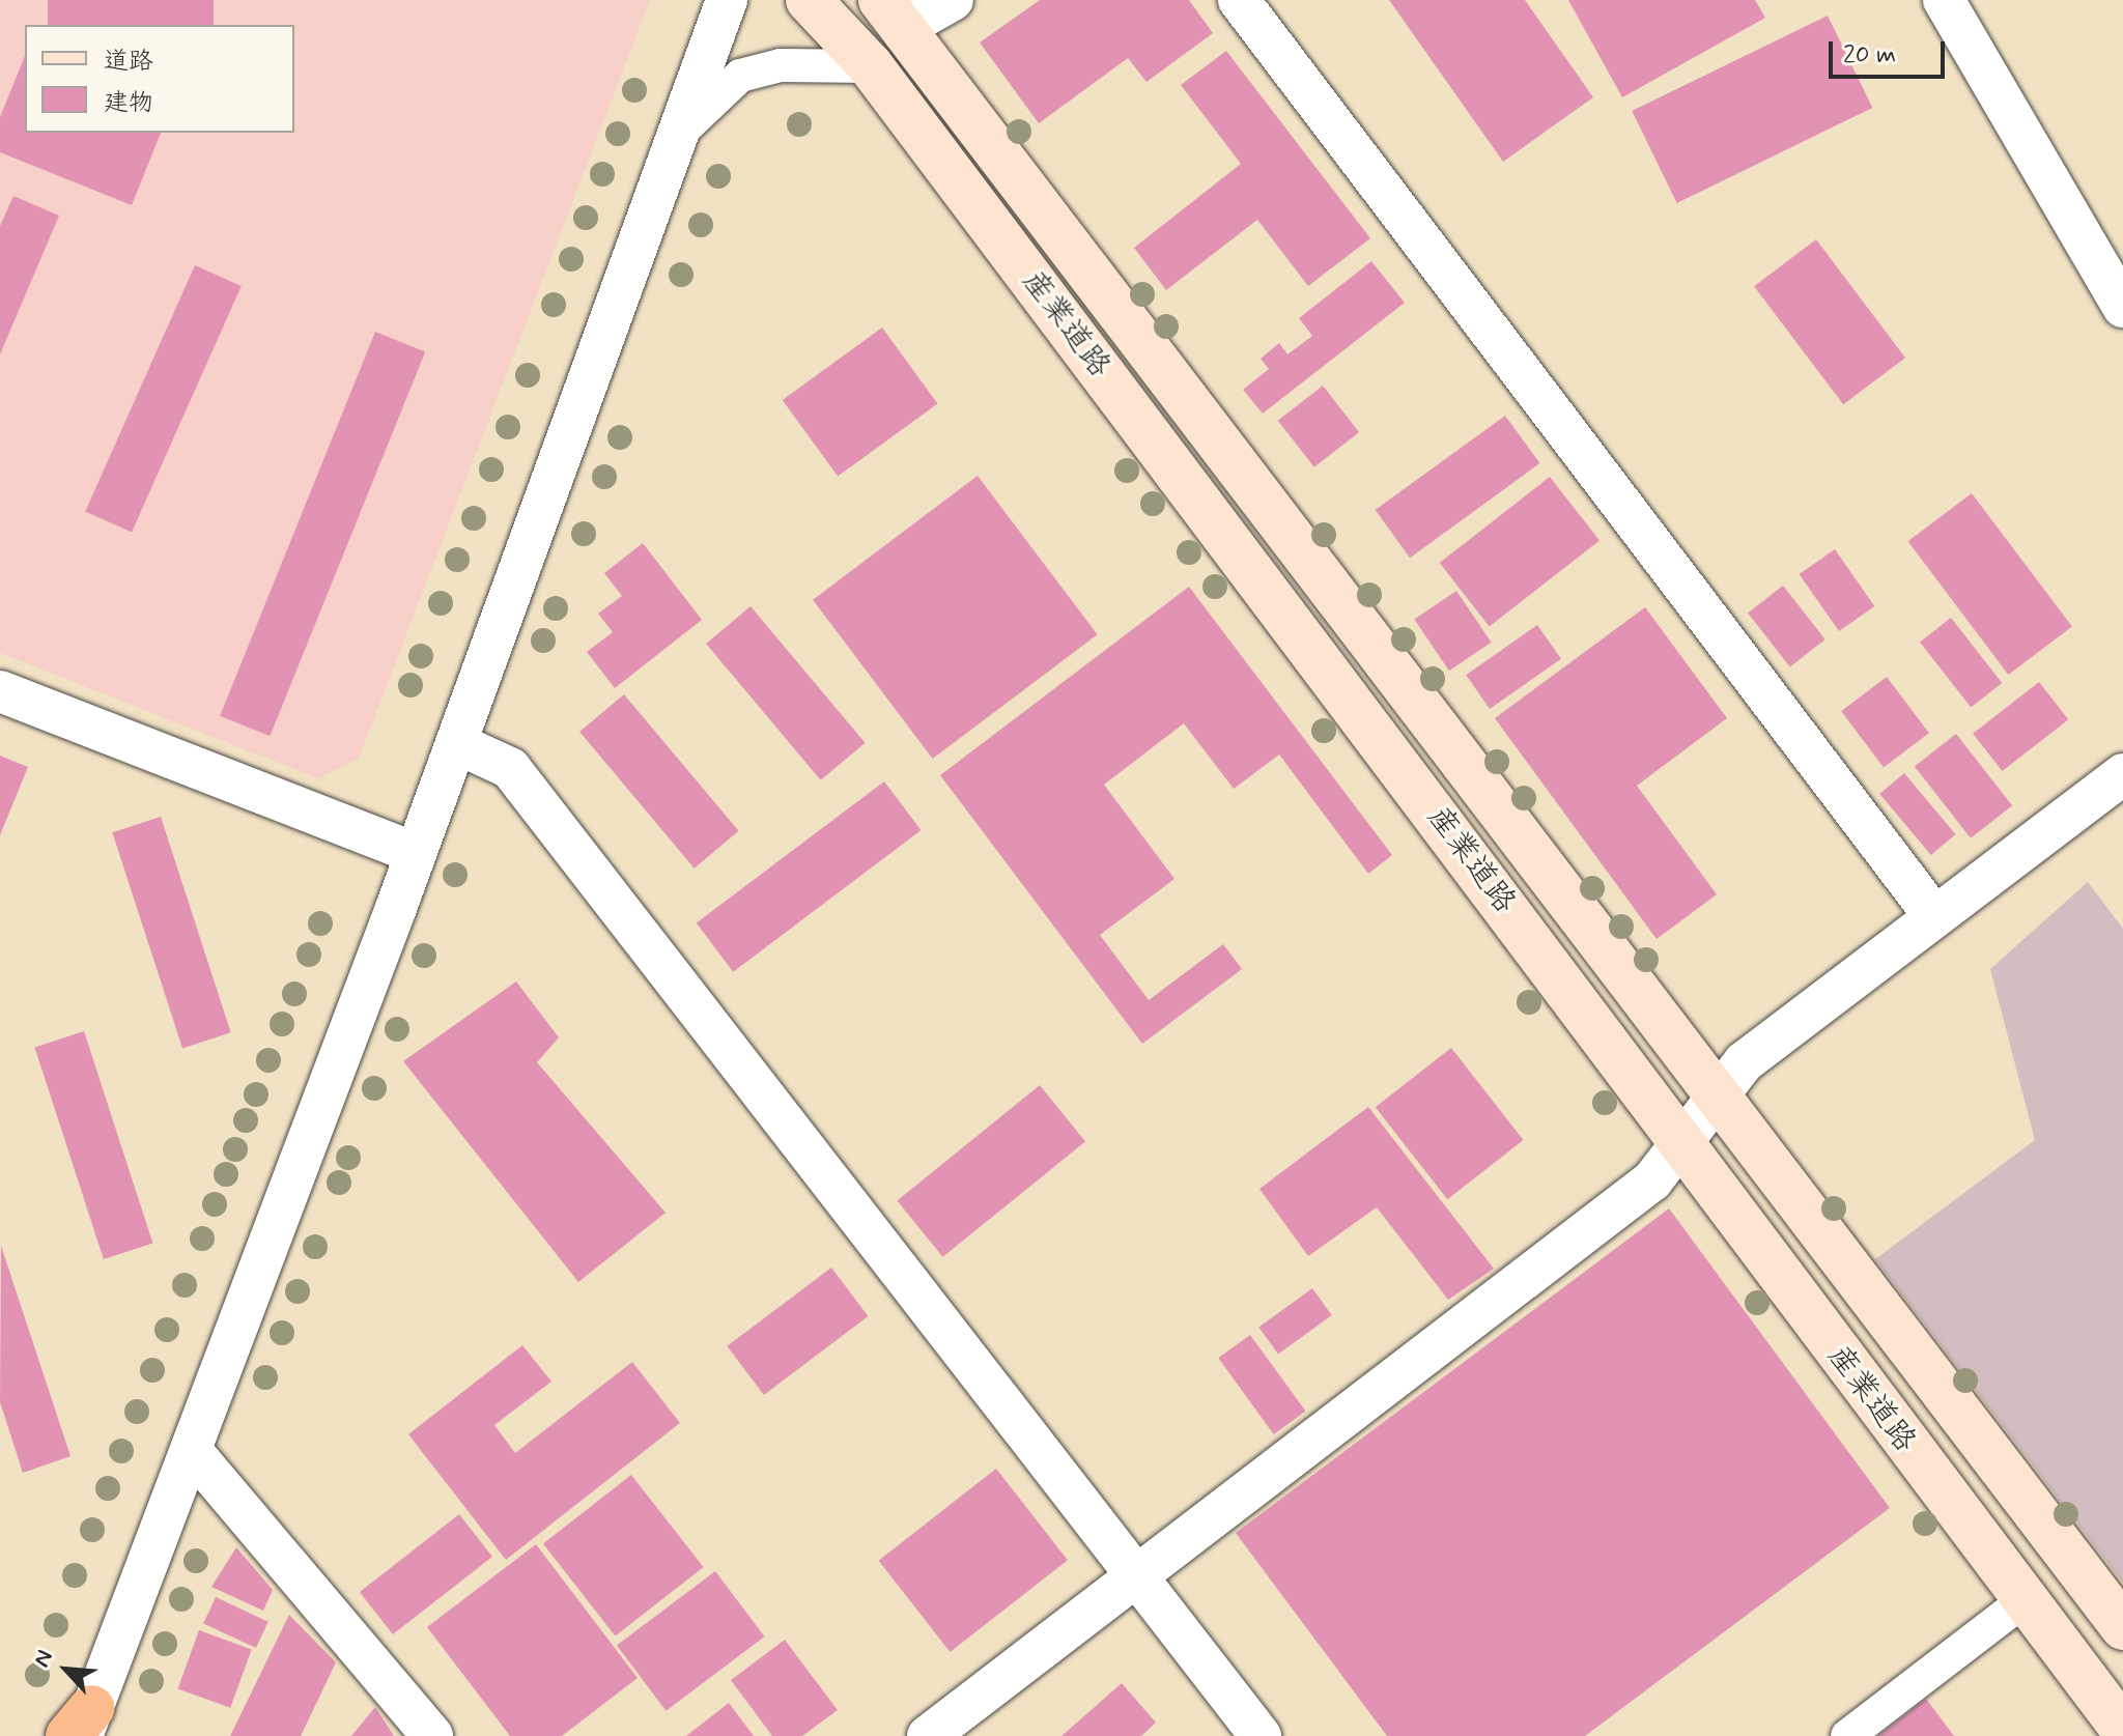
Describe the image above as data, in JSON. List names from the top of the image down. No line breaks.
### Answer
{"streets":{"main road":["産業道路"]},"legend":["道路","建物"],"scale_bar":"20 m","north":"top left"}
